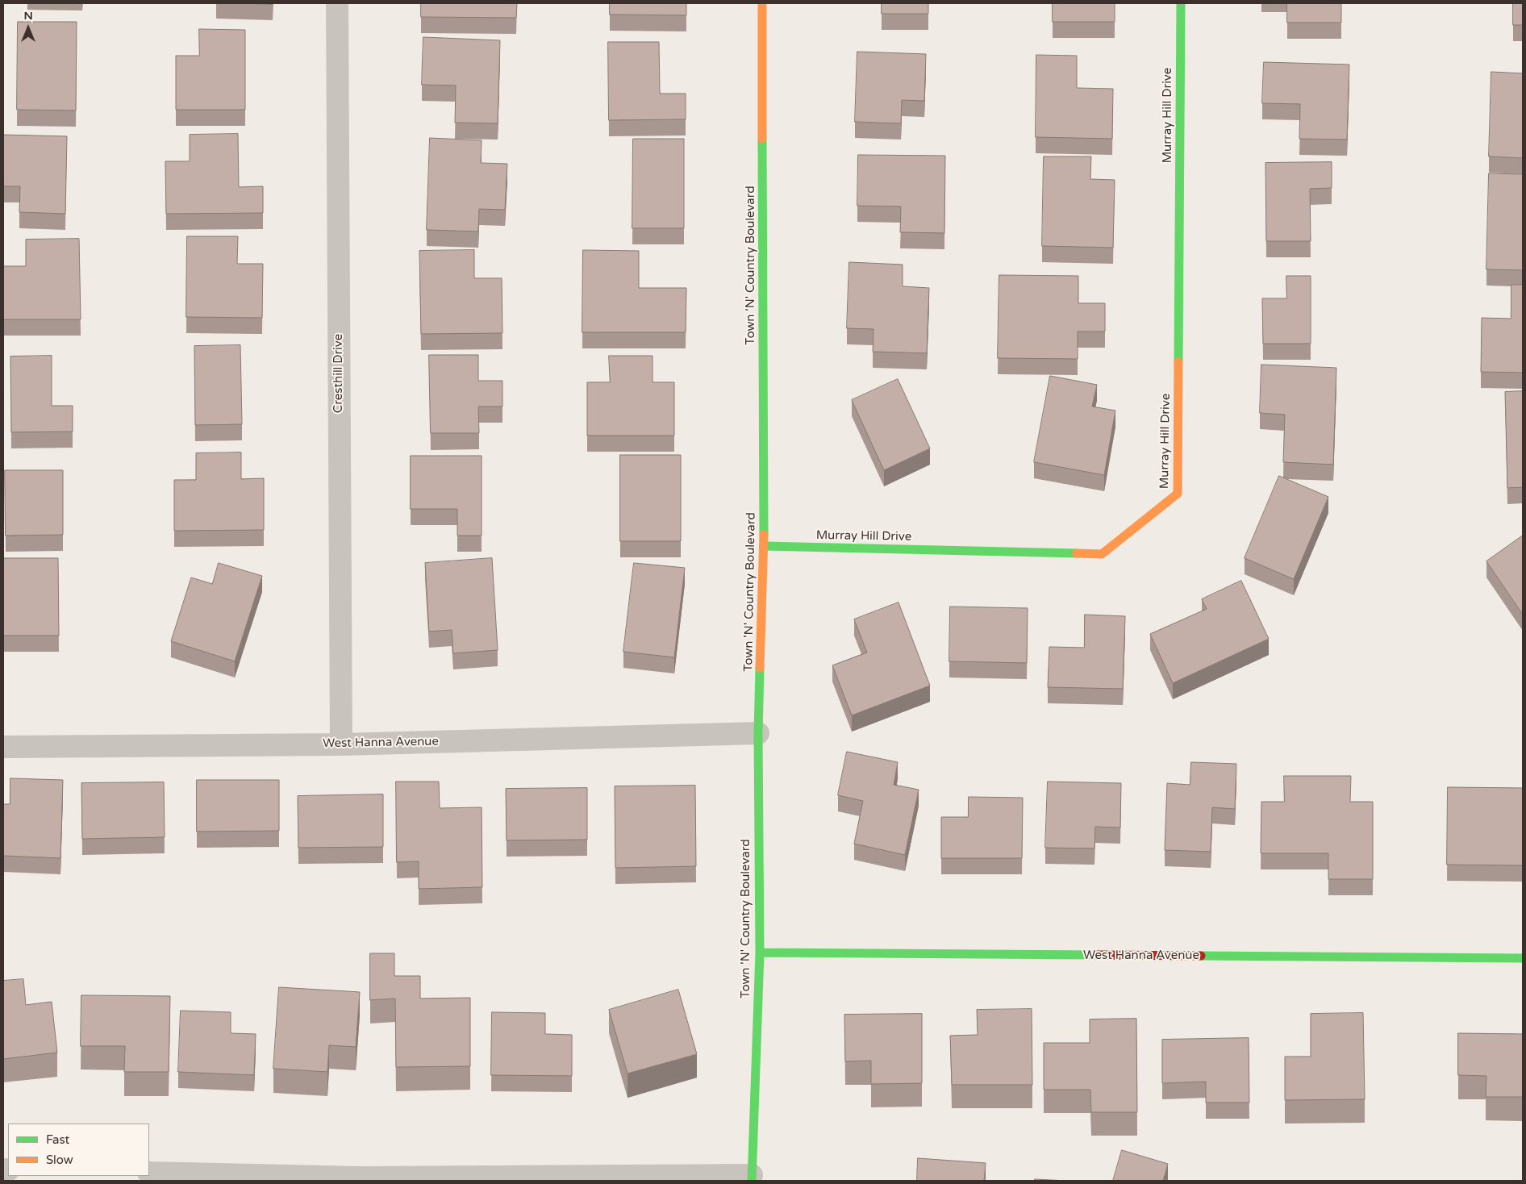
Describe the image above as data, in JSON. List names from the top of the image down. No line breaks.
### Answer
{"streets":{"street":["Murray Hill Drive","Town 'N' Country Boulevard","Cresthill Drive","West Hanna Avenue"]},"crossings":[["Murray Hill Drive","Town 'N' Country Boulevard"],["Town 'N' Country Boulevard","West Hanna Avenue"],["Cresthill Drive","West Hanna Avenue"]],"legend":["Fast","Slow"],"north":"top"}
